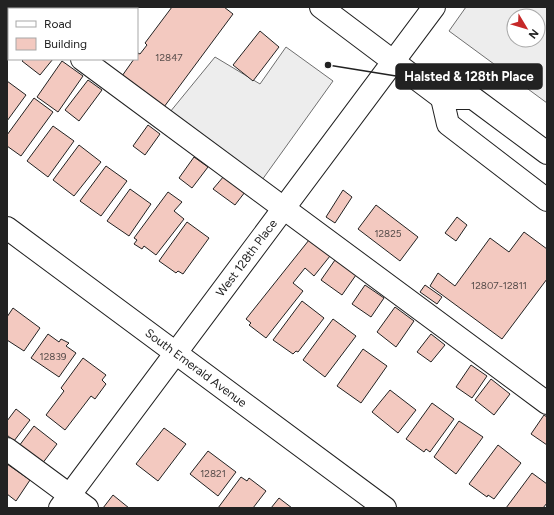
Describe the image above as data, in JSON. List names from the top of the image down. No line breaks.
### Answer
{"streets":{"street":["West 128th Place","South Emerald Avenue"]},"crossings":[["West 128th Place","South Emerald Avenue"]],"places":["Halsted & 128th Place"],"house_numbers":["12847","12825","12807-12811","12839","12821"],"legend":["Road","Building"],"north":"bottom right"}
